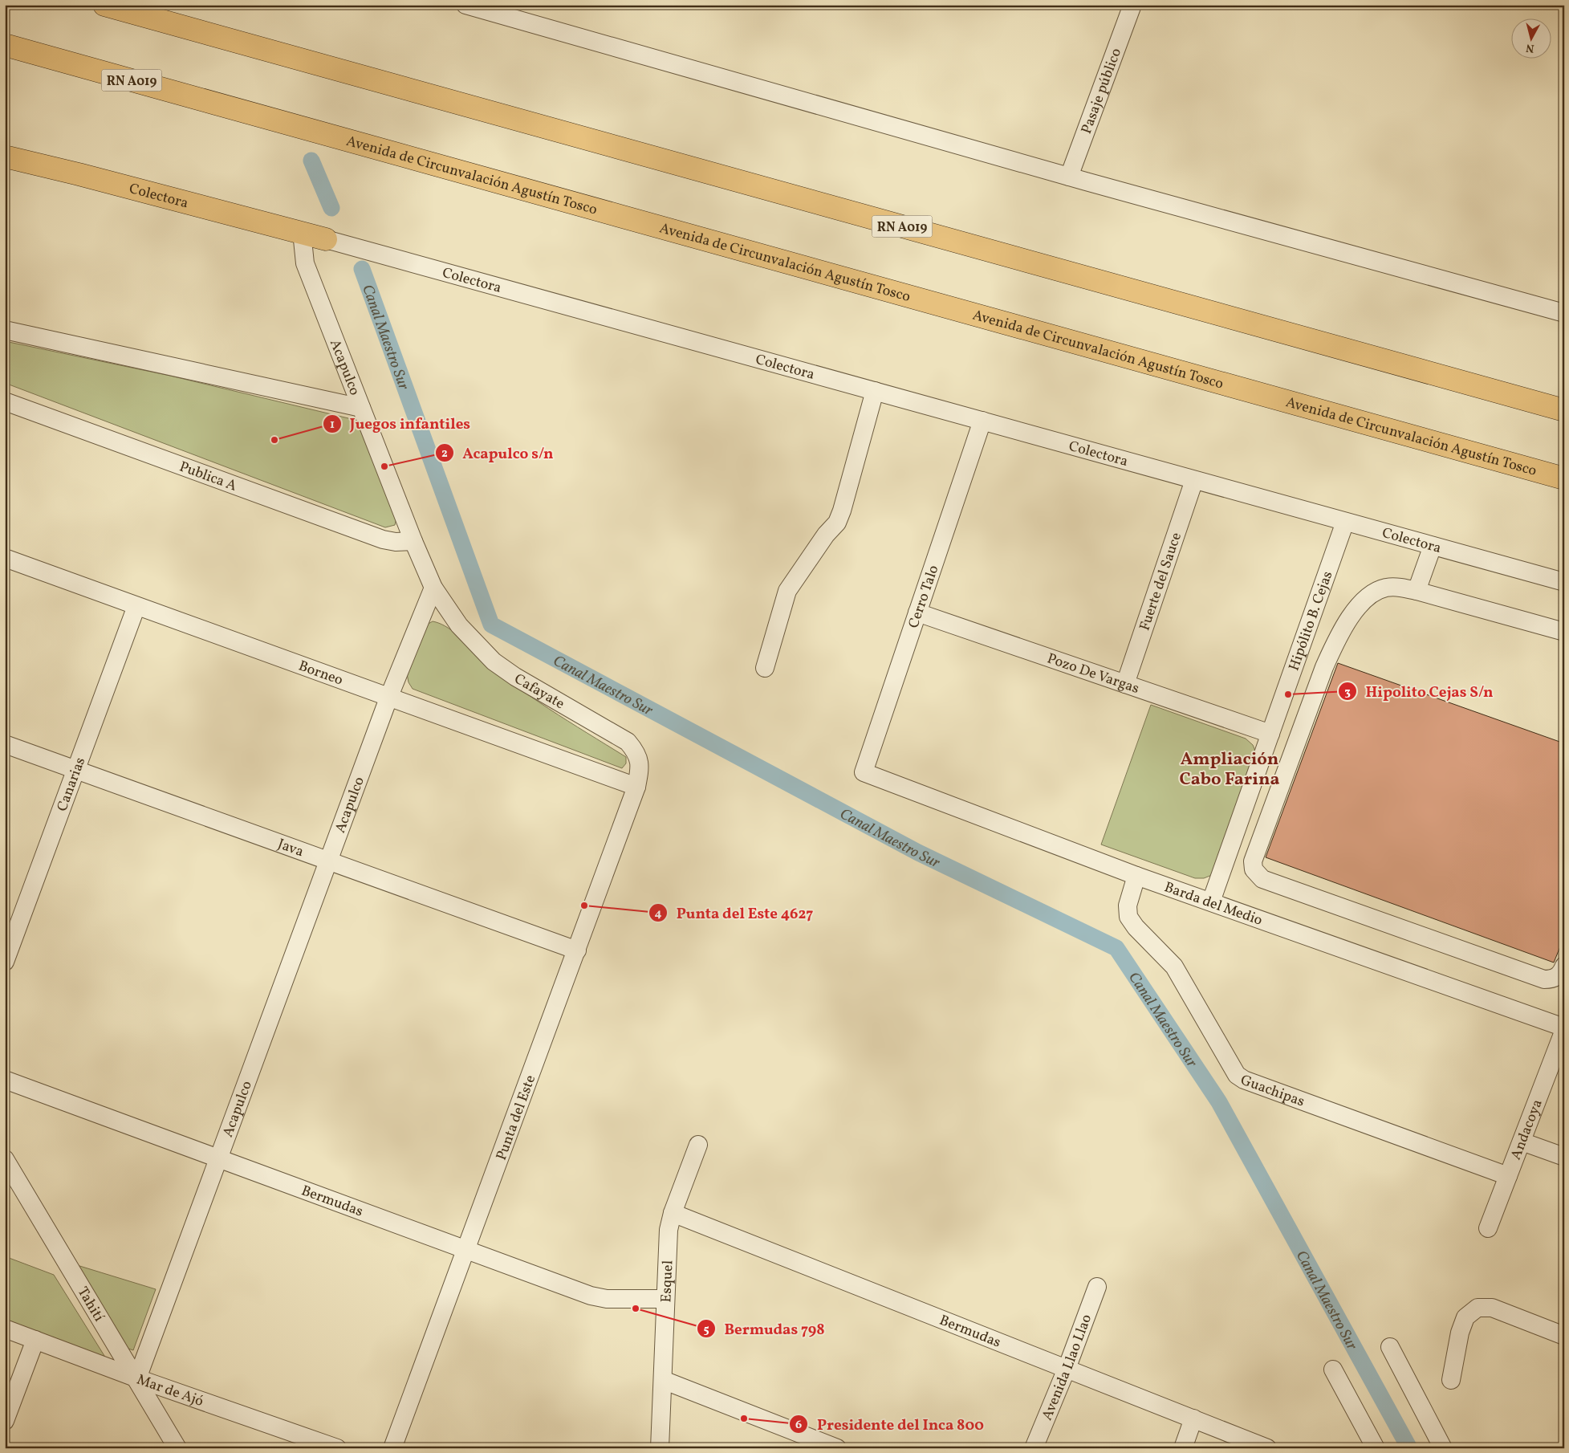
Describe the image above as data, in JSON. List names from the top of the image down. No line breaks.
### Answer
{"streets":{"main road":["RN A019","Avenida de Circunvalación Agustín Tosco","Colectora"],"street":["Pasaje público","Acapulco","Publica A","Fuerte del Sauce","Cerro Talo","Hipólito B. Cejas","Borneo","Pozo De Vargas","Cafayate","Canarias","Java","Barda del Medio","Guachipas","Punta del Este","Andacoya","Bermudas","Esquel","Tahití","Avenida Llao Llao","Mar de Ajó"]},"crossings":[["Colectora","Acapulco"],["Colectora","Fuerte del Sauce"],["Colectora","Cerro Talo"],["Colectora","Hipólito B. Cejas"],["Acapulco","Publica A"],["Acapulco","Borneo"],["Acapulco","Cafayate"],["Acapulco","Java"],["Acapulco","Bermudas"],["Acapulco","Tahití"],["Acapulco","Mar de Ajó"],["Fuerte del Sauce","Pozo De Vargas"],["Cerro Talo","Pozo De Vargas"],["Cerro Talo","Barda del Medio"],["Hipólito B. Cejas","Pozo De Vargas"],["Hipólito B. Cejas","Barda del Medio"],["Borneo","Cafayate"],["Borneo","Canarias"],["Borneo","Punta del Este"],["Cafayate","Punta del Este"],["Canarias","Java"],["Java","Punta del Este"],["Barda del Medio","Guachipas"],["Barda del Medio","Andacoya"],["Guachipas","Andacoya"],["Punta del Este","Bermudas"],["Bermudas","Esquel"],["Bermudas","Avenida Llao Llao"],["Tahití","Mar de Ajó"]],"districts":["Ampliación Cabo Farina"],"water":["Canal Maestro Sur"],"places":["Juegos infantiles","Acapulco s/n","Hipolito Cejas S/n","Punta del Este 4627","Bermudas 798","Presidente del Inca 800"],"north":"bottom"}
